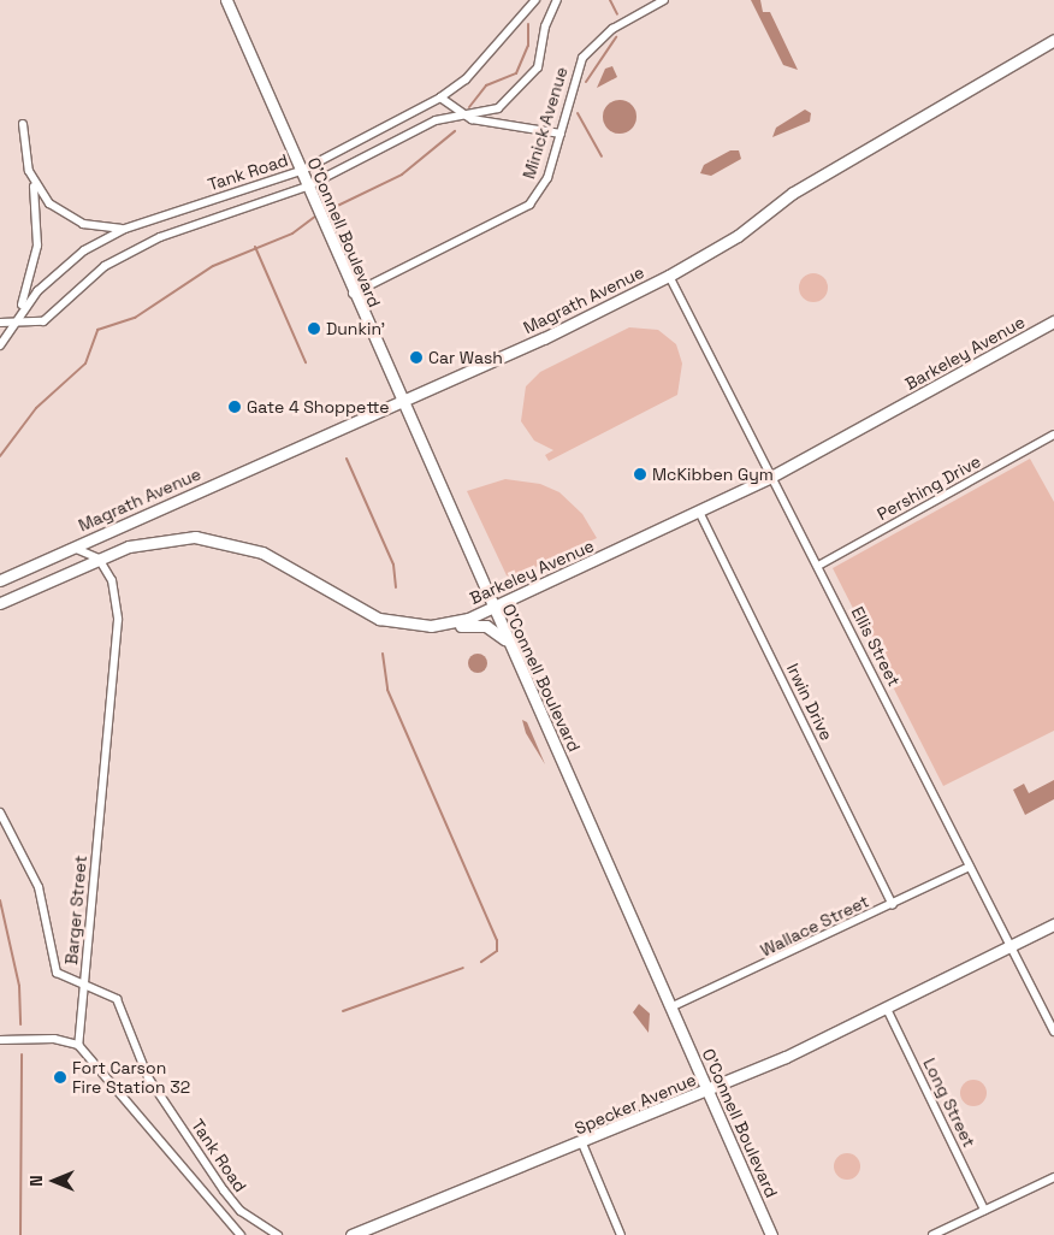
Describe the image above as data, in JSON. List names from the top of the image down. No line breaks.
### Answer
{"streets":{"main road":["O'Connell Boulevard","Magrath Avenue","Barkeley Avenue","Specker Avenue"],"street":["Minick Avenue","Tank Road","Pershing Drive","Ellis Street","Irwin Drive","Barger Street","Wallace Street","Long Street"]},"crossings":[["Minick Avenue","O'Connell Boulevard"],["Tank Road","O'Connell Boulevard"],["Tank Road","Barger Street"],["O'Connell Boulevard","Magrath Avenue"],["O'Connell Boulevard","Barkeley Avenue"],["O'Connell Boulevard","Wallace Street"],["O'Connell Boulevard","Specker Avenue"],["Magrath Avenue","Ellis Street"],["Barkeley Avenue","Ellis Street"],["Barkeley Avenue","Irwin Drive"],["Barkeley Avenue","Barger Street"],["Pershing Drive","Ellis Street"],["Ellis Street","Wallace Street"],["Ellis Street","Specker Avenue"],["Irwin Drive","Wallace Street"],["Long Street","Specker Avenue"]],"places":["Dunkin'","Car Wash","Gate 4 Shoppette","McKibben Gym","Fort Carson Fire Station 32"],"north":"left"}
